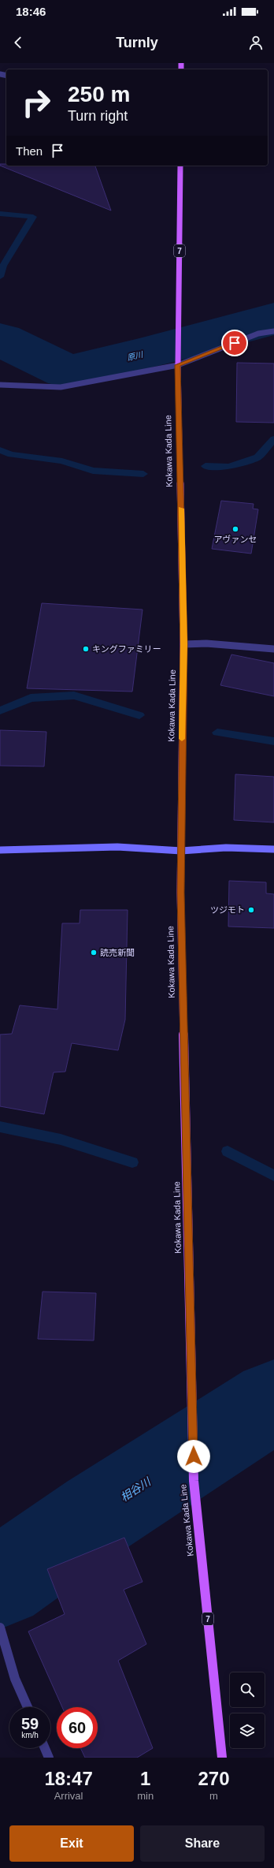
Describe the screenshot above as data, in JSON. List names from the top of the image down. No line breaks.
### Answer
{"streets":{"main road":["7","Kokawa Kada Line"]},"water":["原川","相谷川"],"places":["アヴァンセ","キングファミリー","ツジモト","読売新聞"],"page":{"status":"18:46","header":"Turnly","turn":["250 m","Turn right"],"then":"Then","speed":"59 km/h","limit":"60","eta":["18:47","Arrival","1","min","270","m"],"buttons":["Exit","Share"]}}
